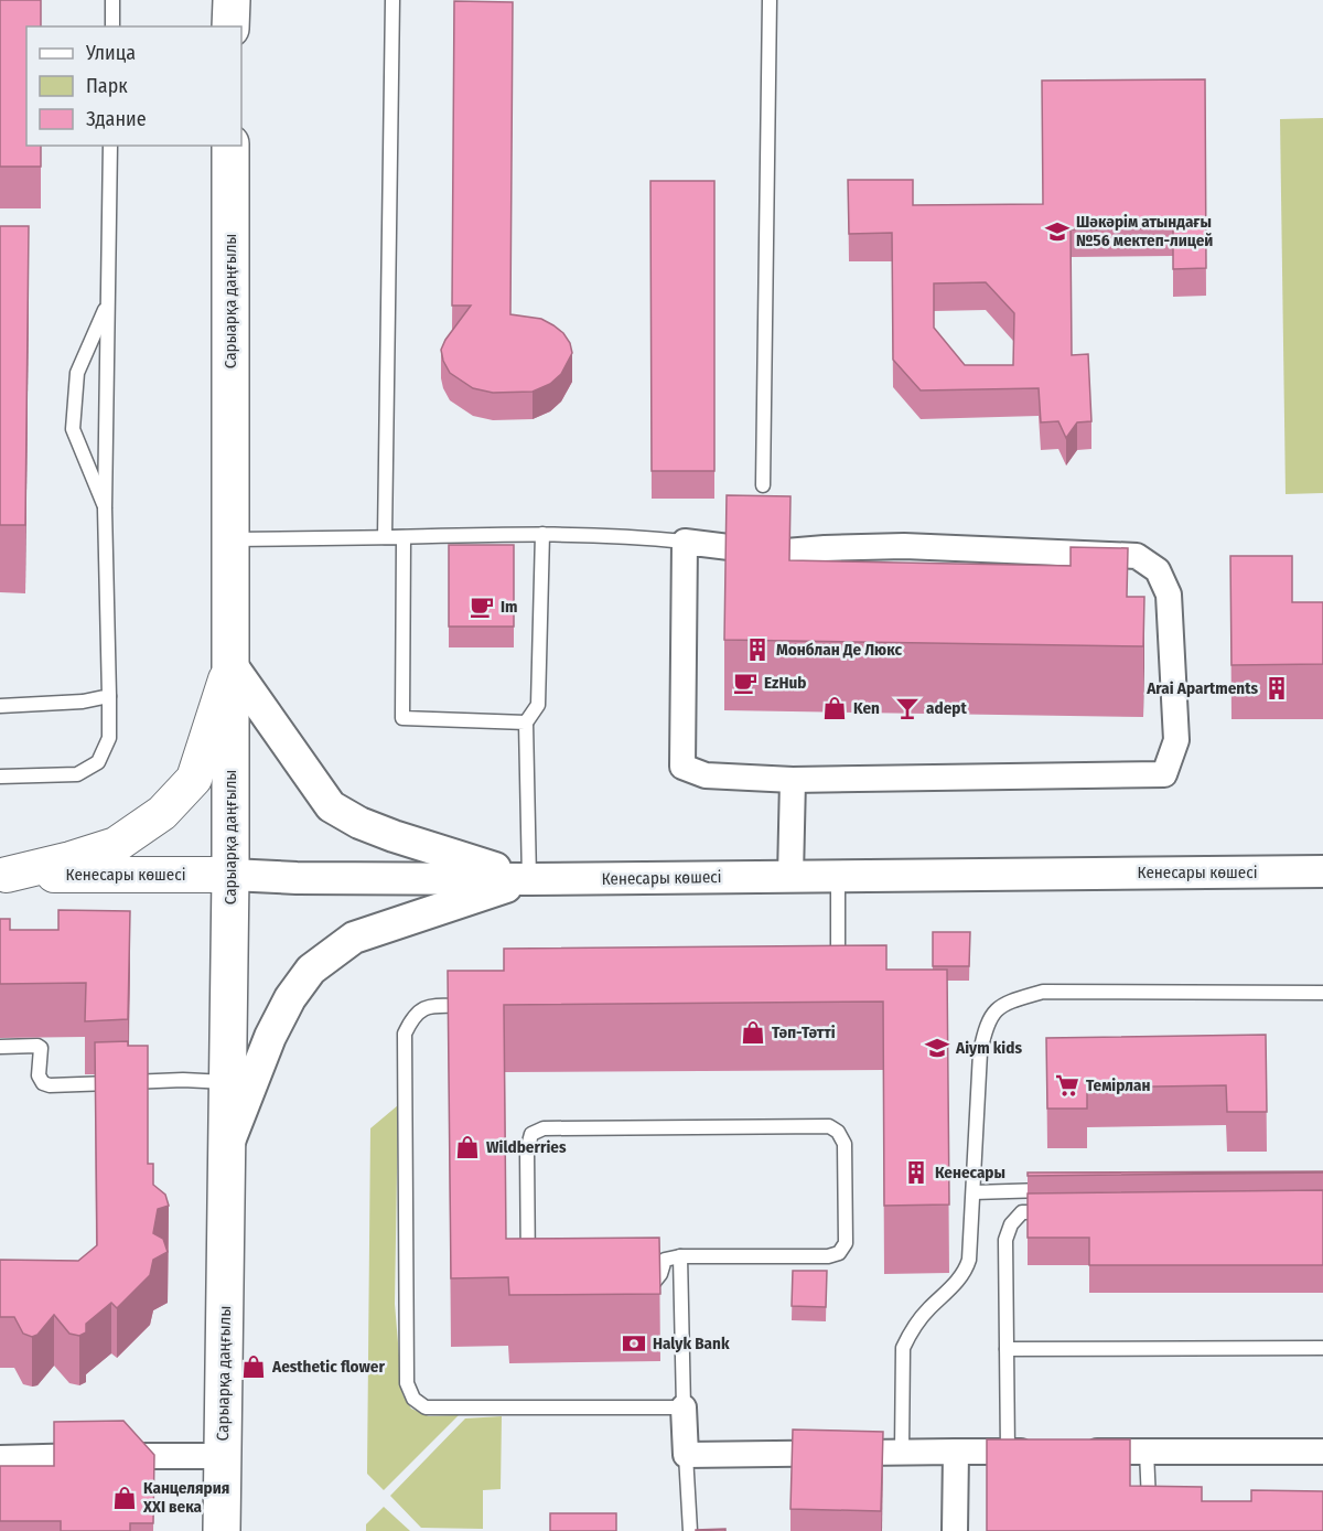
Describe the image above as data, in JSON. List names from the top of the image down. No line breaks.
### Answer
{"streets":{"main road":["Сарыарқа даңғылы","Кенесары көшесі"]},"crossings":[["Сарыарқа даңғылы","Кенесары көшесі"]],"places":{"school or university":["Шәкәрім атындағы №56 мектеп-лицей","Aiym kids"],"cafe":["Im","EzHub"],"building":["Монблан Де Люкс","Arai Apartments","Кенесары"],"shop":["Ken","Тәп-Тәтті","Wildberries","Aesthetic flower","Канцелярия XXI века"],"bar":["adept"],"supermarket":["Темірлан"],"bank":["Halyk Bank"]},"legend":["Улица","Парк","Здание"]}
